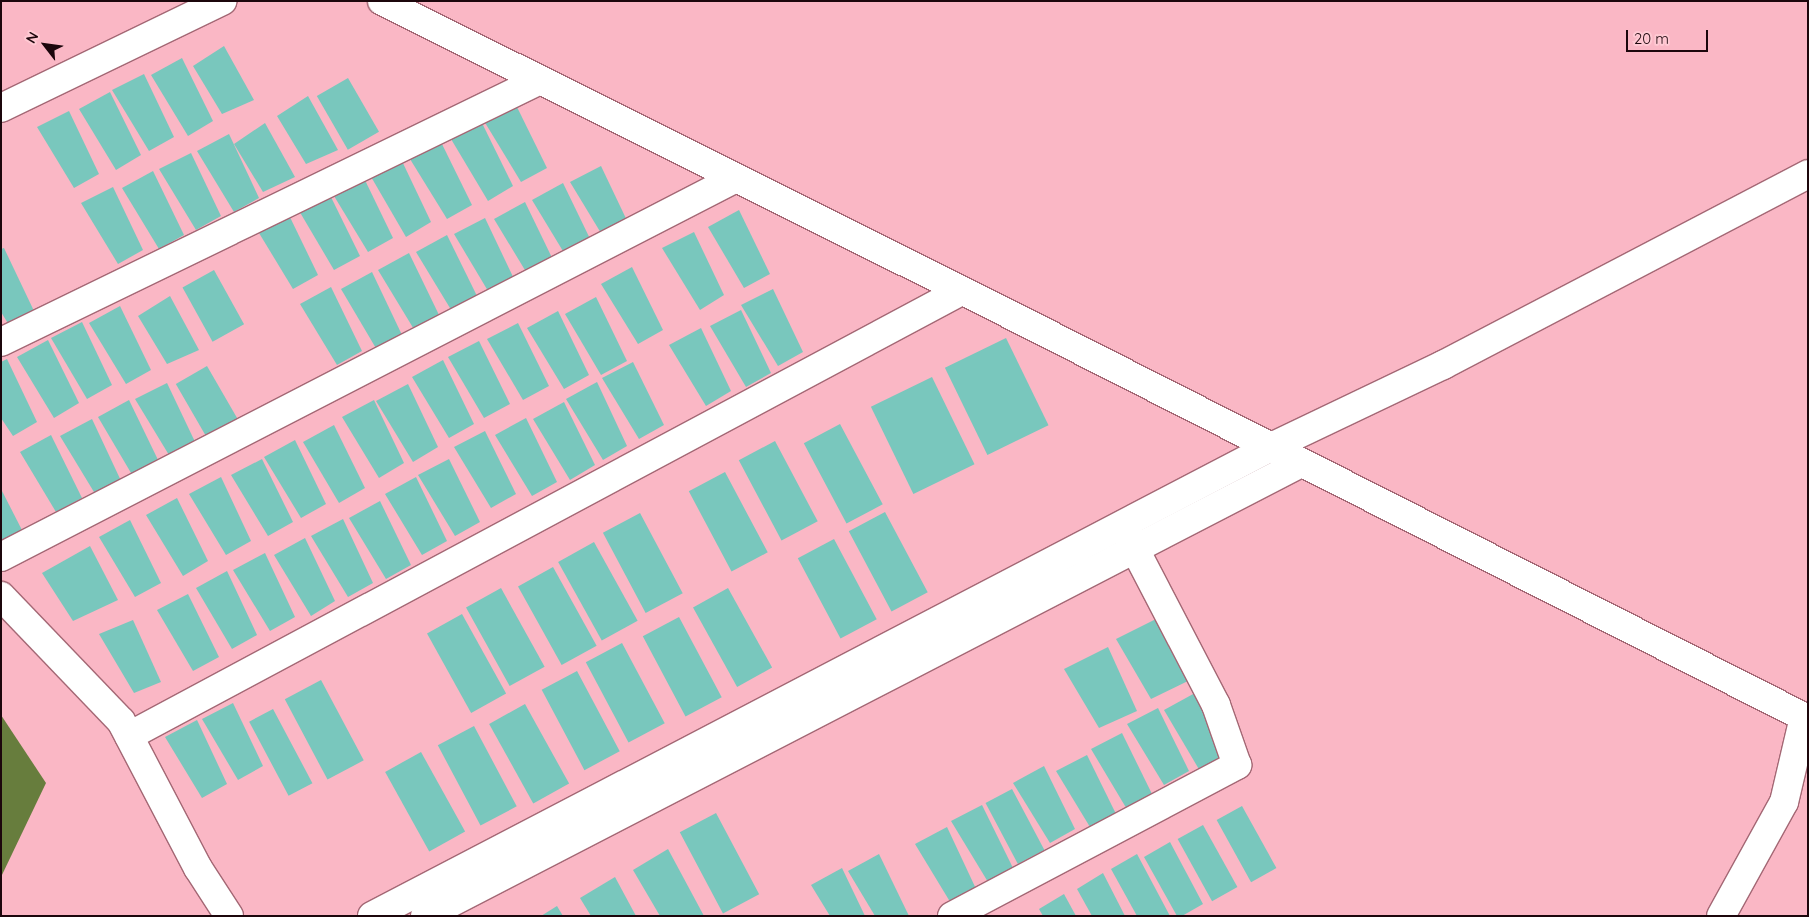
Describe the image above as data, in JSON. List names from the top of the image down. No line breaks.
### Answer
{"scale_bar":"20 m","north":"top left"}
